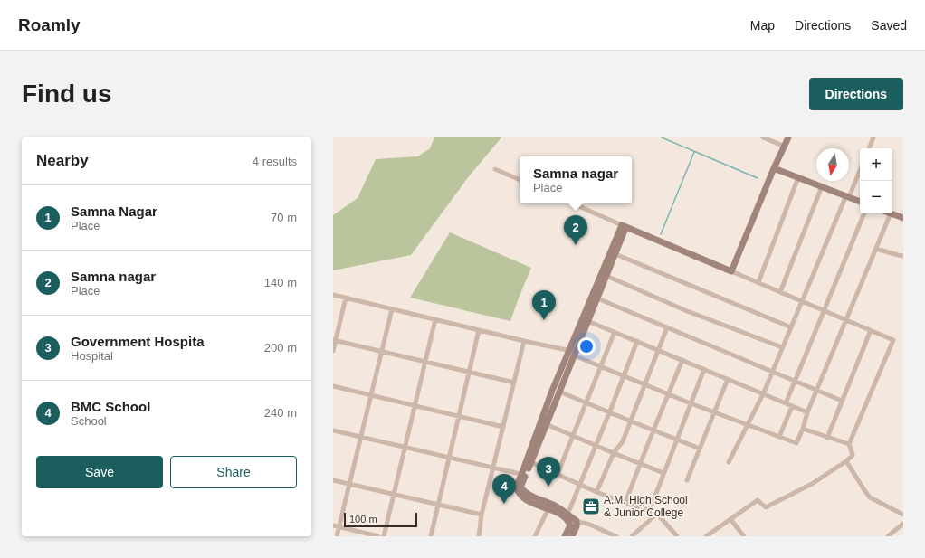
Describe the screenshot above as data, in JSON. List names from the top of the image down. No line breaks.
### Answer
{"places":{"office":["A.M. High School & Junior College"]},"scale_bar":"100 m","north":"bottom","page":{"header":"Roamly","nav":["Map","Directions","Saved"],"buttons":["Directions",["Save","Share"]],"title":"Find us","heading":["Nearby","4 results"],"map_buttons":["+","−"],"popup":["Samna nagar","Place"],"list":[{"mark":"1","name":"Samna Nagar","note":"Place","value":"70 m"},{"mark":"2","name":"Samna nagar","note":"Place","value":"140 m"},{"mark":"3","name":"Government Hospita","note":"Hospital","value":"200 m"},{"mark":"4","name":"BMC School","note":"School","value":"240 m"}],"pins":["2","1","3","4"],"scale":"100 m"}}
